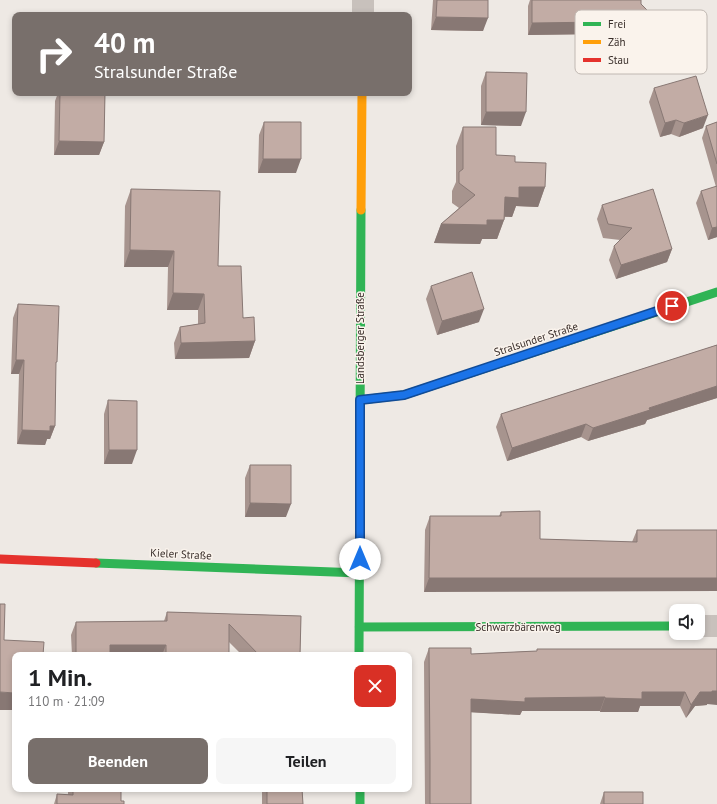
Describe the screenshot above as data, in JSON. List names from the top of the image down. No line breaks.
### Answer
{"streets":{"street":["Landsberger Straße","Stralsunder Straße","Kieler Straße","Schwarzbärenweg"]},"crossings":[["Landsberger Straße","Stralsunder Straße"],["Landsberger Straße","Kieler Straße"],["Landsberger Straße","Schwarzbärenweg"]],"legend":["Frei","Zäh","Stau"],"page":{"turn":["40 m","Stralsunder Straße"],"heading":["1 Min.","110 m · 21:09"],"buttons":["Beenden","Teilen"]}}
